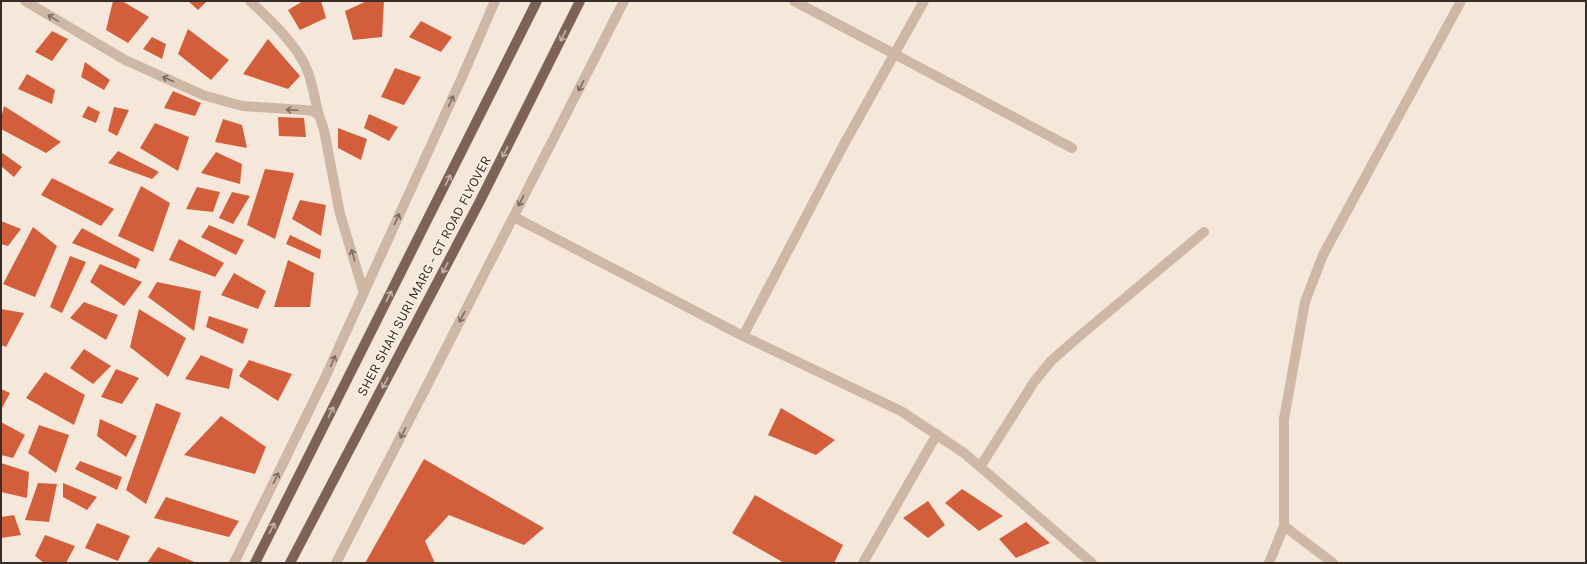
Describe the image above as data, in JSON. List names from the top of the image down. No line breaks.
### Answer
{"streets":{"main road":["SHER SHAH SURI MARG - GT ROAD FLYOVER"]}}
